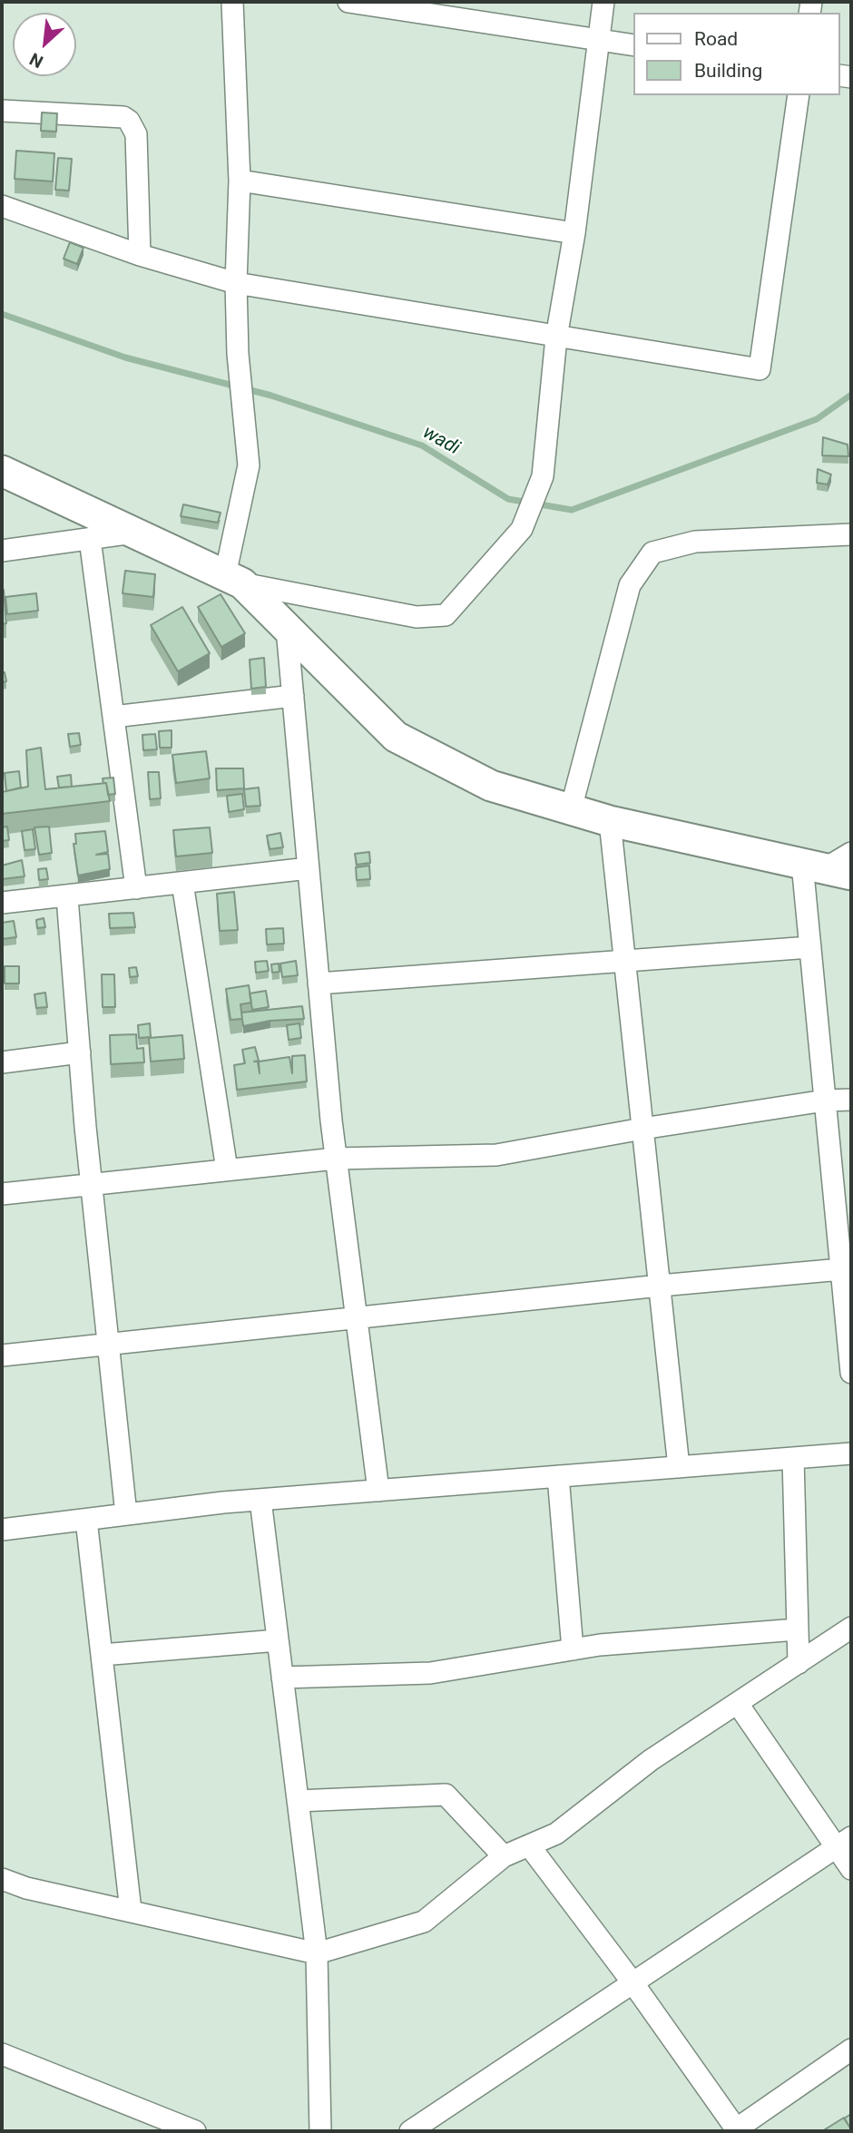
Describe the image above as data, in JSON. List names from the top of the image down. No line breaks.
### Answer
{"water":["wadi"],"legend":["Road","Building"],"north":"bottom left"}
